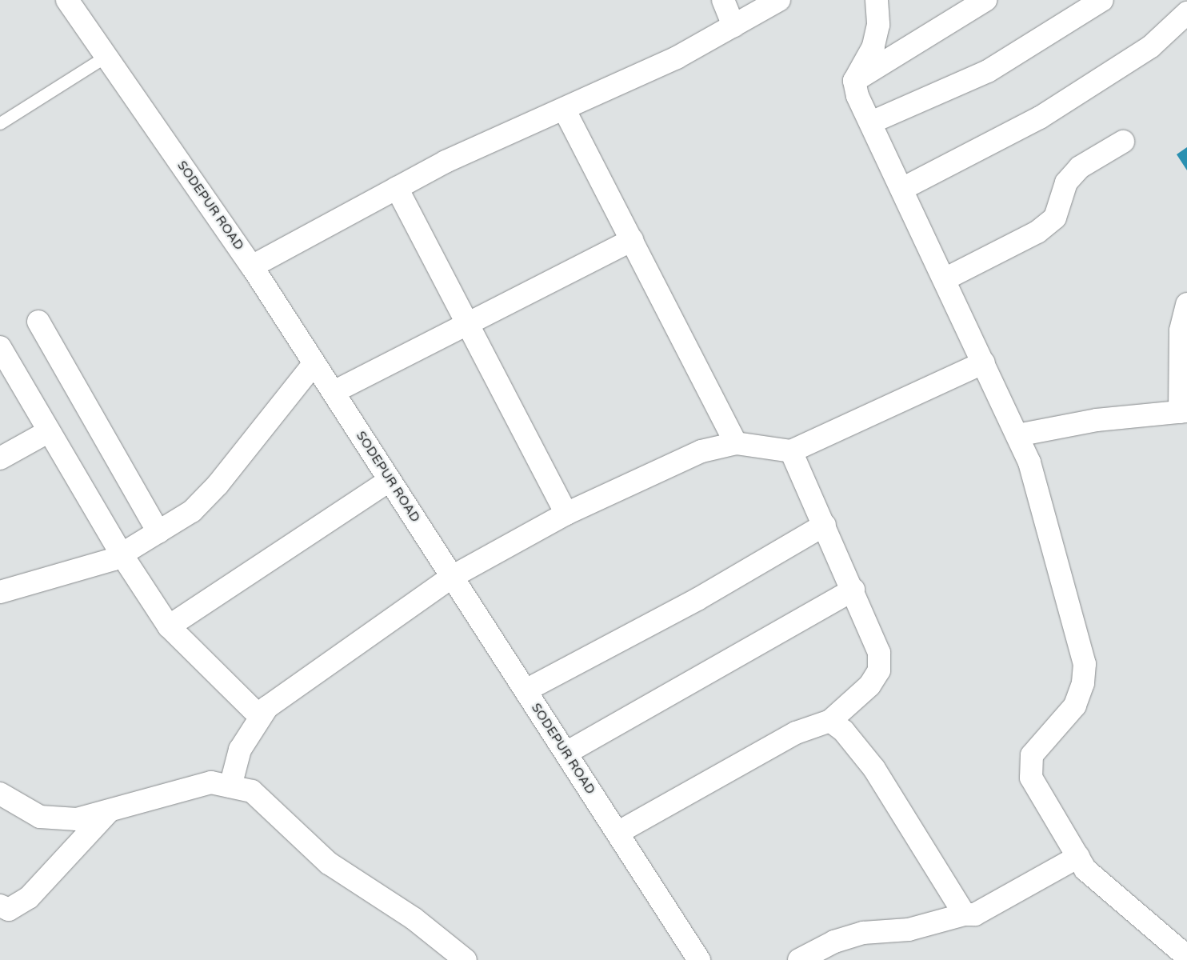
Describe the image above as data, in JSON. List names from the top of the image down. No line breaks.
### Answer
{"streets":{"street":["SODEPUR ROAD"]}}
